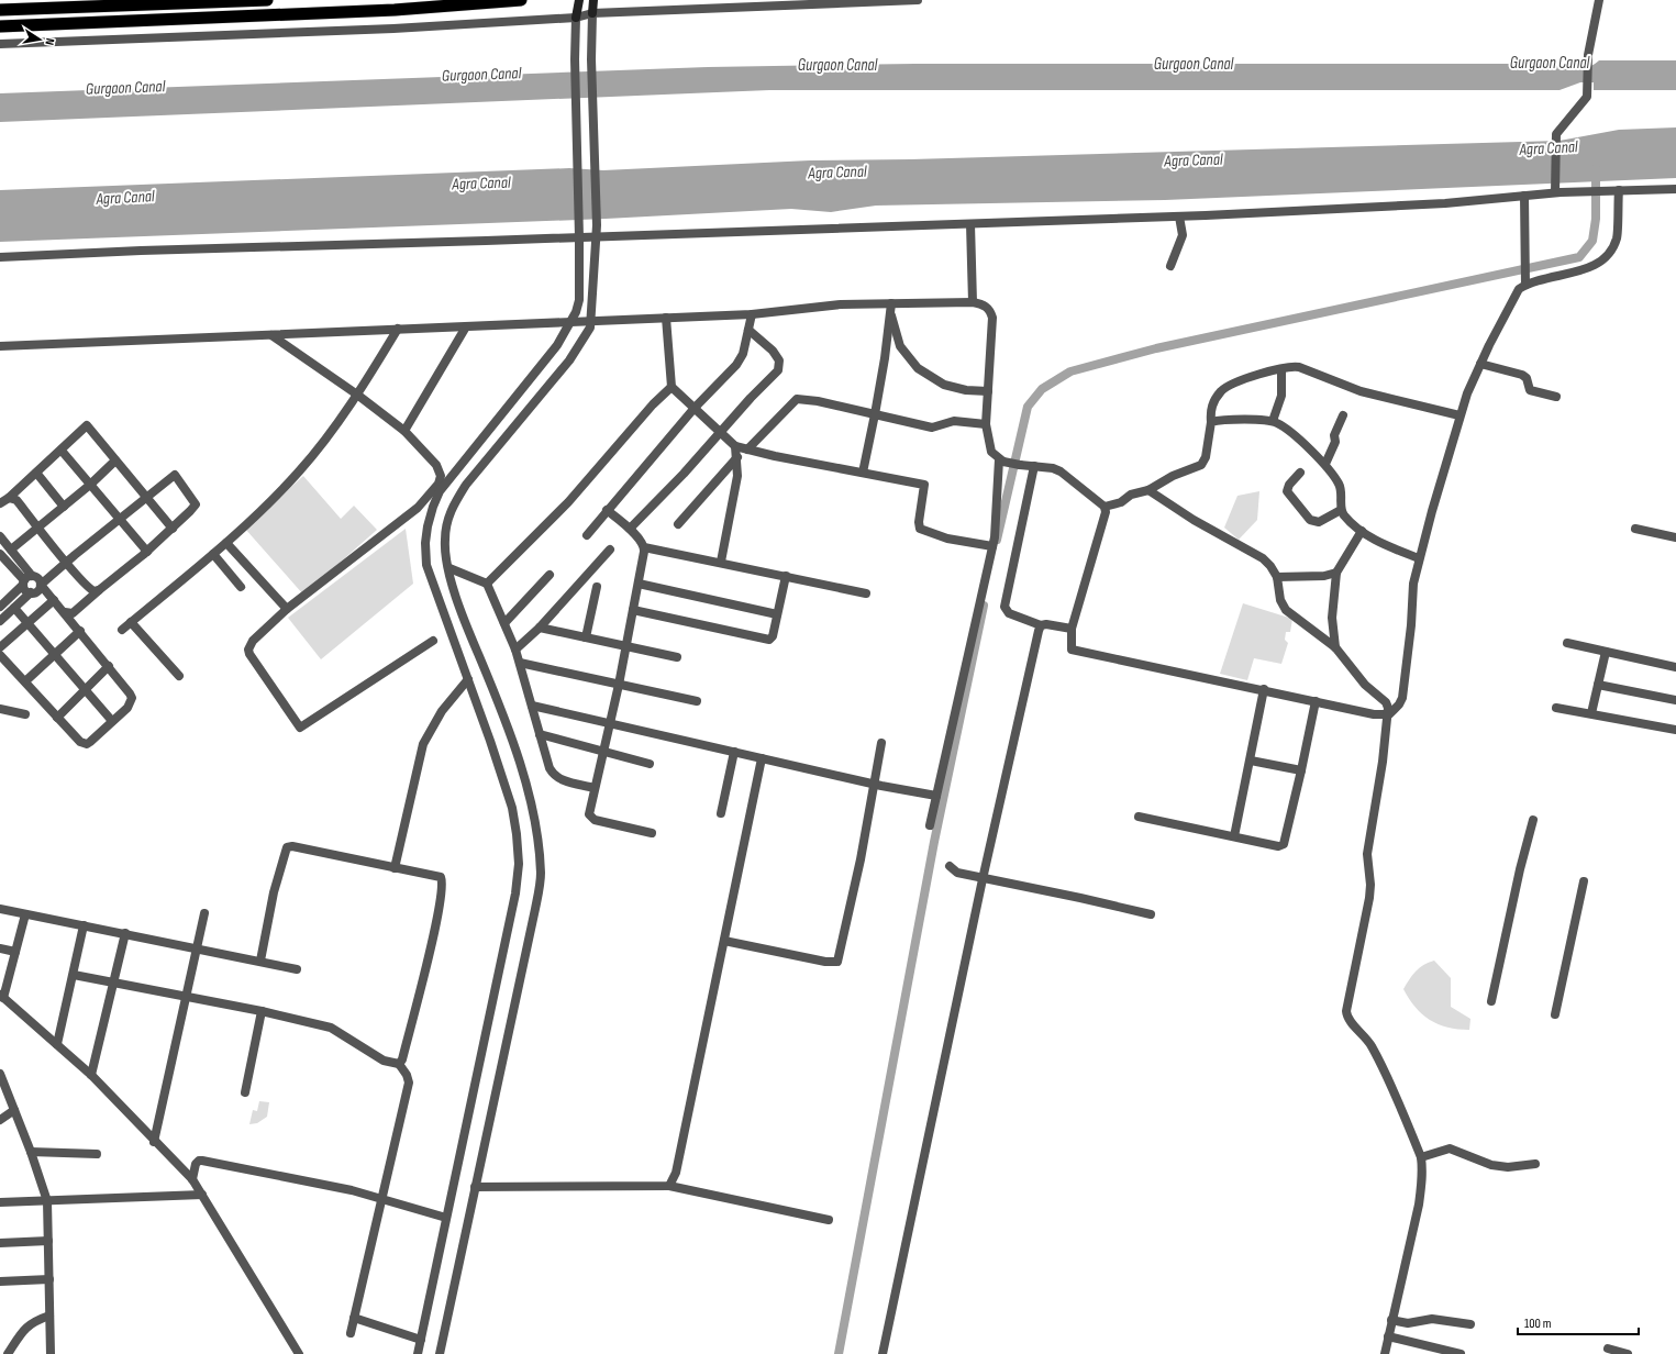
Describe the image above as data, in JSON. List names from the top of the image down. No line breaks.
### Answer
{"water":["Gurgaon Canal","Agra Canal"],"scale_bar":"100 m","north":"right"}
